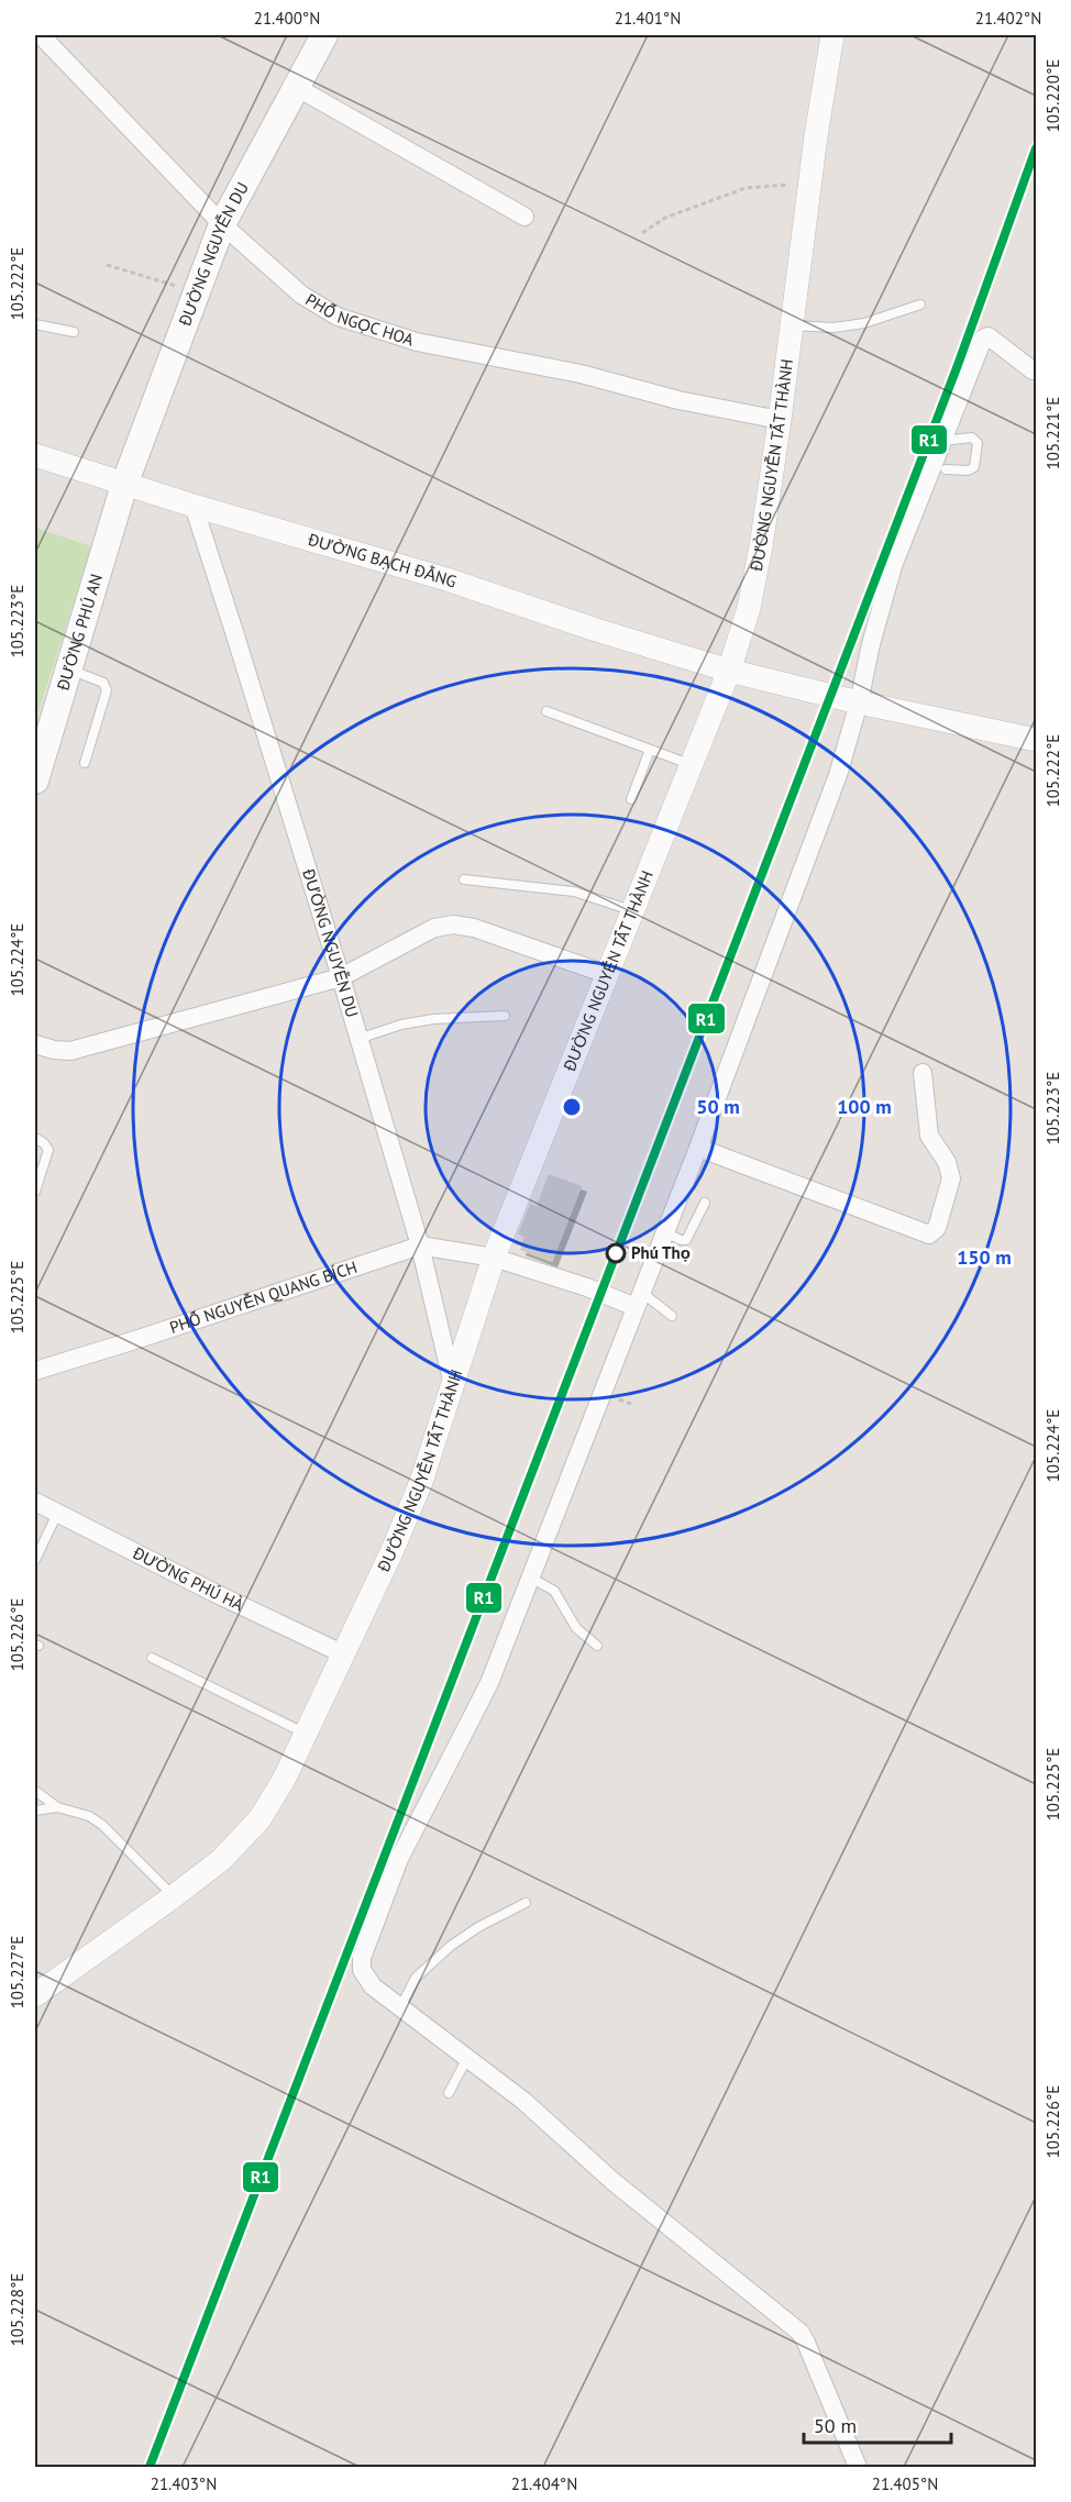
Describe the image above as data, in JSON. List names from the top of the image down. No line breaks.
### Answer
{"streets":{"main road":["ĐƯỜNG NGUYỄN DU","ĐƯỜNG PHÚ AN"],"street":["PHỐ NGỌC HOA","ĐƯỜNG NGUYỄN TẤT THÀNH","ĐƯỜNG BẠCH ĐẰNG","PHỐ NGUYỄN QUANG BÍCH","ĐƯỜNG PHÚ HÀ"]},"crossings":[["ĐƯỜNG NGUYỄN DU","PHỐ NGỌC HOA"],["ĐƯỜNG NGUYỄN DU","ĐƯỜNG NGUYỄN TẤT THÀNH"],["ĐƯỜNG NGUYỄN DU","ĐƯỜNG BẠCH ĐẰNG"],["ĐƯỜNG NGUYỄN DU","ĐƯỜNG PHÚ AN"],["ĐƯỜNG NGUYỄN DU","PHỐ NGUYỄN QUANG BÍCH"],["PHỐ NGỌC HOA","ĐƯỜNG NGUYỄN TẤT THÀNH"],["ĐƯỜNG NGUYỄN TẤT THÀNH","ĐƯỜNG BẠCH ĐẰNG"],["ĐƯỜNG NGUYỄN TẤT THÀNH","PHỐ NGUYỄN QUANG BÍCH"],["ĐƯỜNG NGUYỄN TẤT THÀNH","ĐƯỜNG PHÚ HÀ"],["ĐƯỜNG BẠCH ĐẰNG","ĐƯỜNG PHÚ AN"]],"places":["Phú Thọ"],"lines":["transit line R1"],"scale_bar":"50 m","coordinates":["21.400°N","21.401°N","21.402°N","105.220°E","105.222°E","105.221°E","105.223°E","105.224°E","105.225°E","105.226°E","105.227°E","105.228°E","21.403°N","21.404°N","21.405°N"],"rings":["50 m","100 m","150 m"]}
